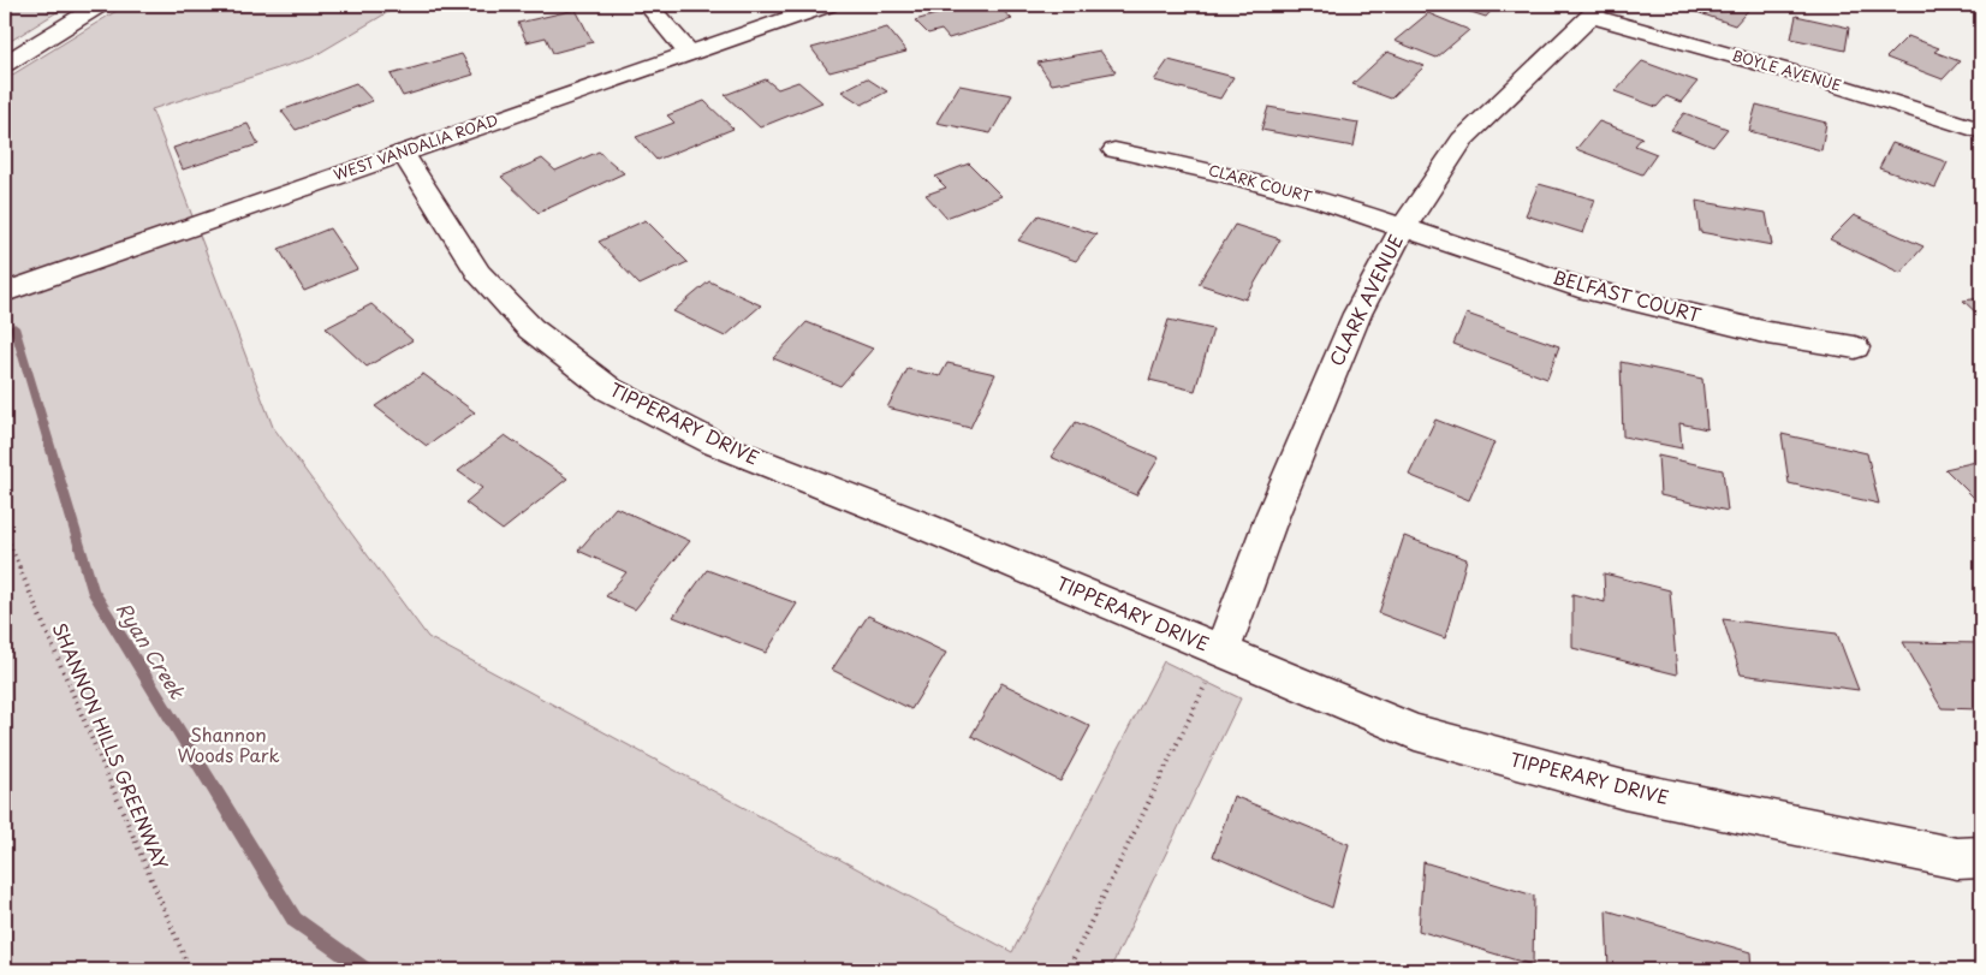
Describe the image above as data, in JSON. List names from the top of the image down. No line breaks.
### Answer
{"streets":{"street":["BOYLE AVENUE","WEST VANDALIA ROAD","CLARK COURT","BELFAST COURT","CLARK AVENUE","TIPPERARY DRIVE"],"path":["SHANNON HILLS GREENWAY"]},"crossings":[["BOYLE AVENUE","CLARK AVENUE"],["WEST VANDALIA ROAD","TIPPERARY DRIVE"],["CLARK COURT","BELFAST COURT"],["CLARK COURT","CLARK AVENUE"],["BELFAST COURT","CLARK AVENUE"],["CLARK AVENUE","TIPPERARY DRIVE"]],"water":["Ryan Creek"],"parks":["Shannon Woods Park"]}
